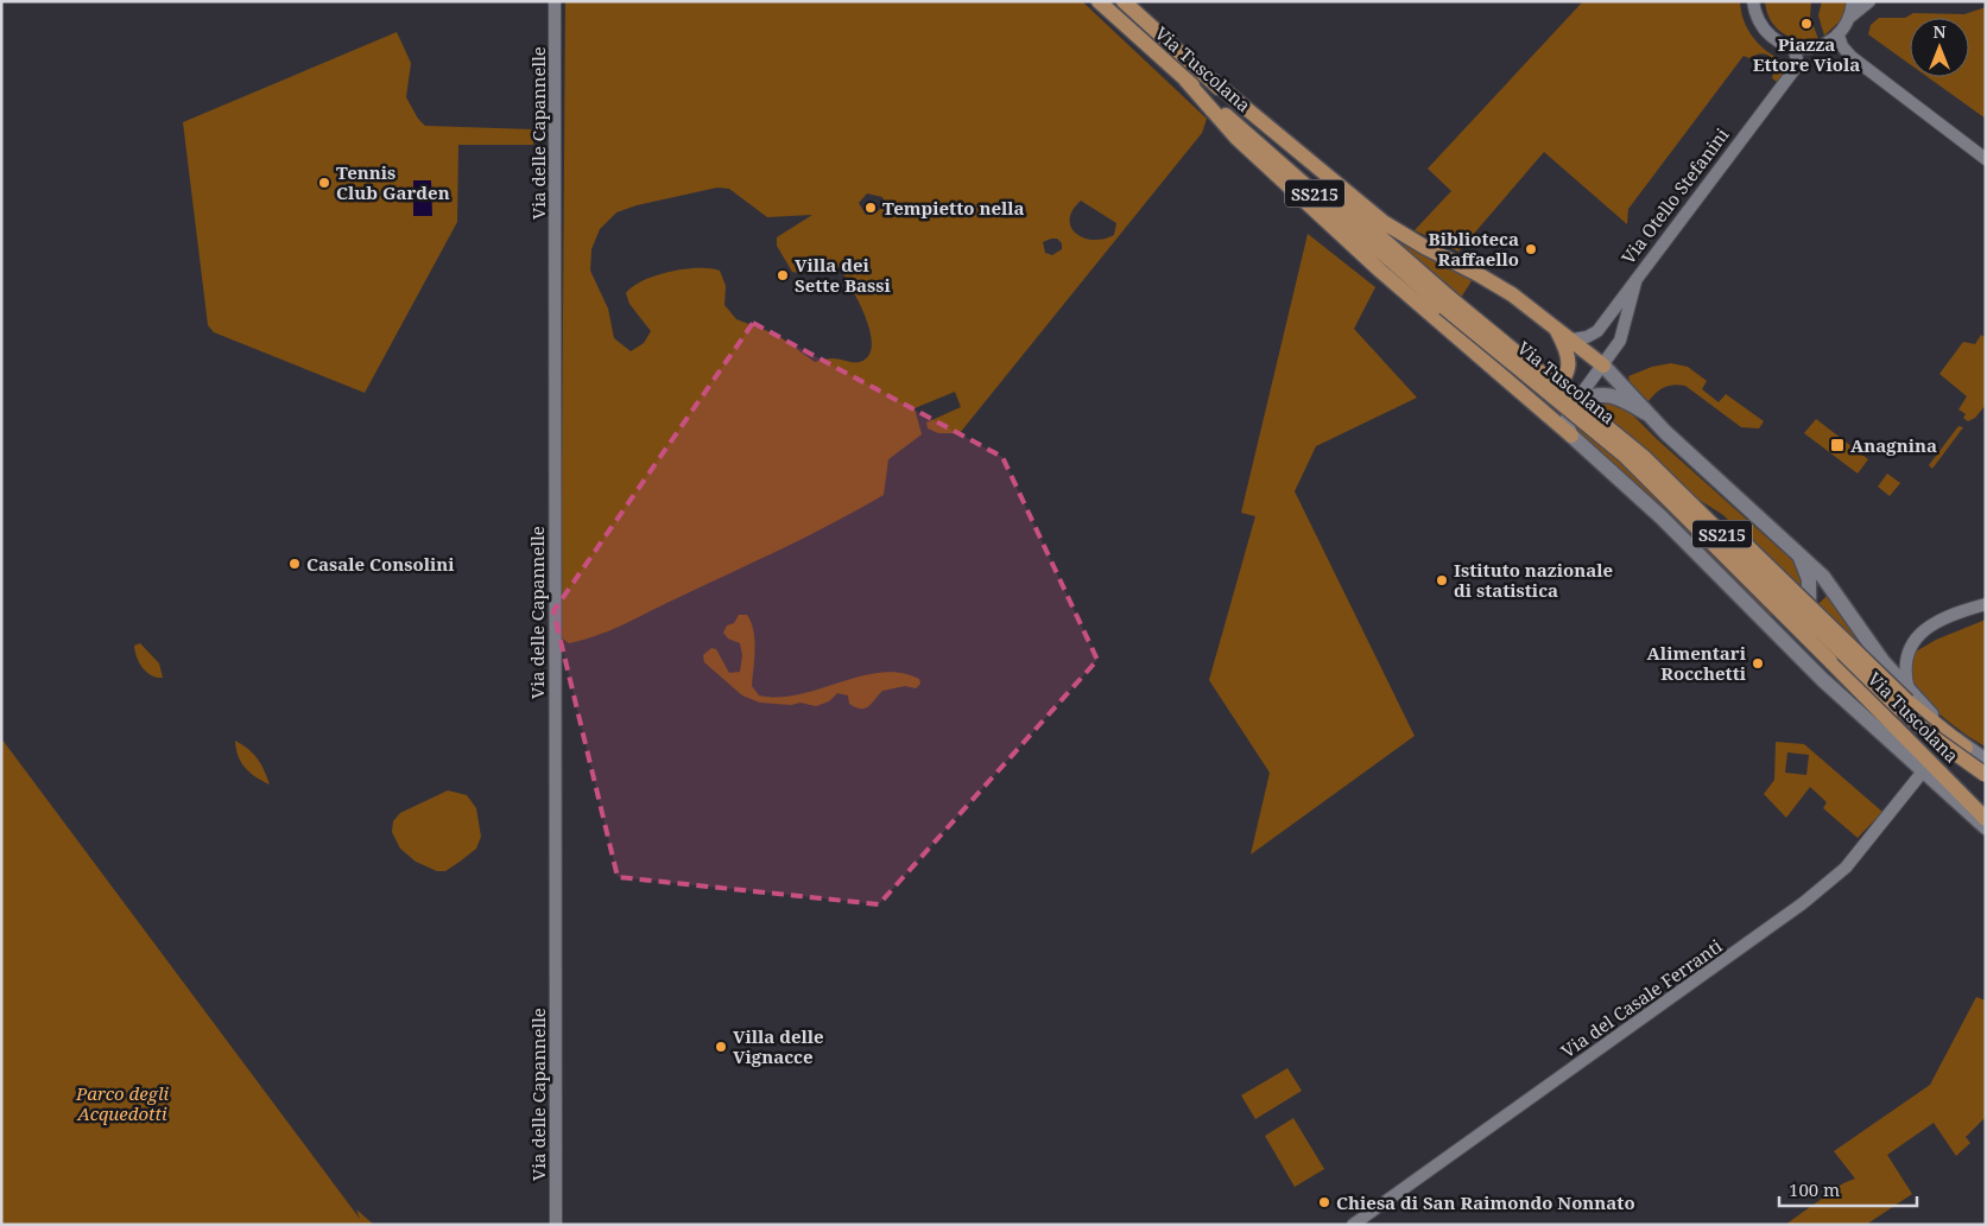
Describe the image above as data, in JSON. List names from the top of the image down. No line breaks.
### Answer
{"streets":{"main road":["Via Tuscolana","SS215","Via Otello Stefanini"],"street":["Via delle Capannelle","Via del Casale Ferranti"]},"crossings":[["Via Tuscolana","Via Otello Stefanini"],["Via Tuscolana","Via del Casale Ferranti"]],"parks":["Parco degli Acquedotti"],"places":{"other":["Piazza Ettore Viola","Tennis Club Garden","Tempietto nella","Biblioteca Raffaello","Villa dei Sette Bassi","Casale Consolini","Istituto nazionale di statistica","Alimentari Rocchetti","Villa delle Vignacce","Chiesa di San Raimondo Nonnato"],"transit":["Anagnina"]},"scale_bar":"100 m","north":"top"}
